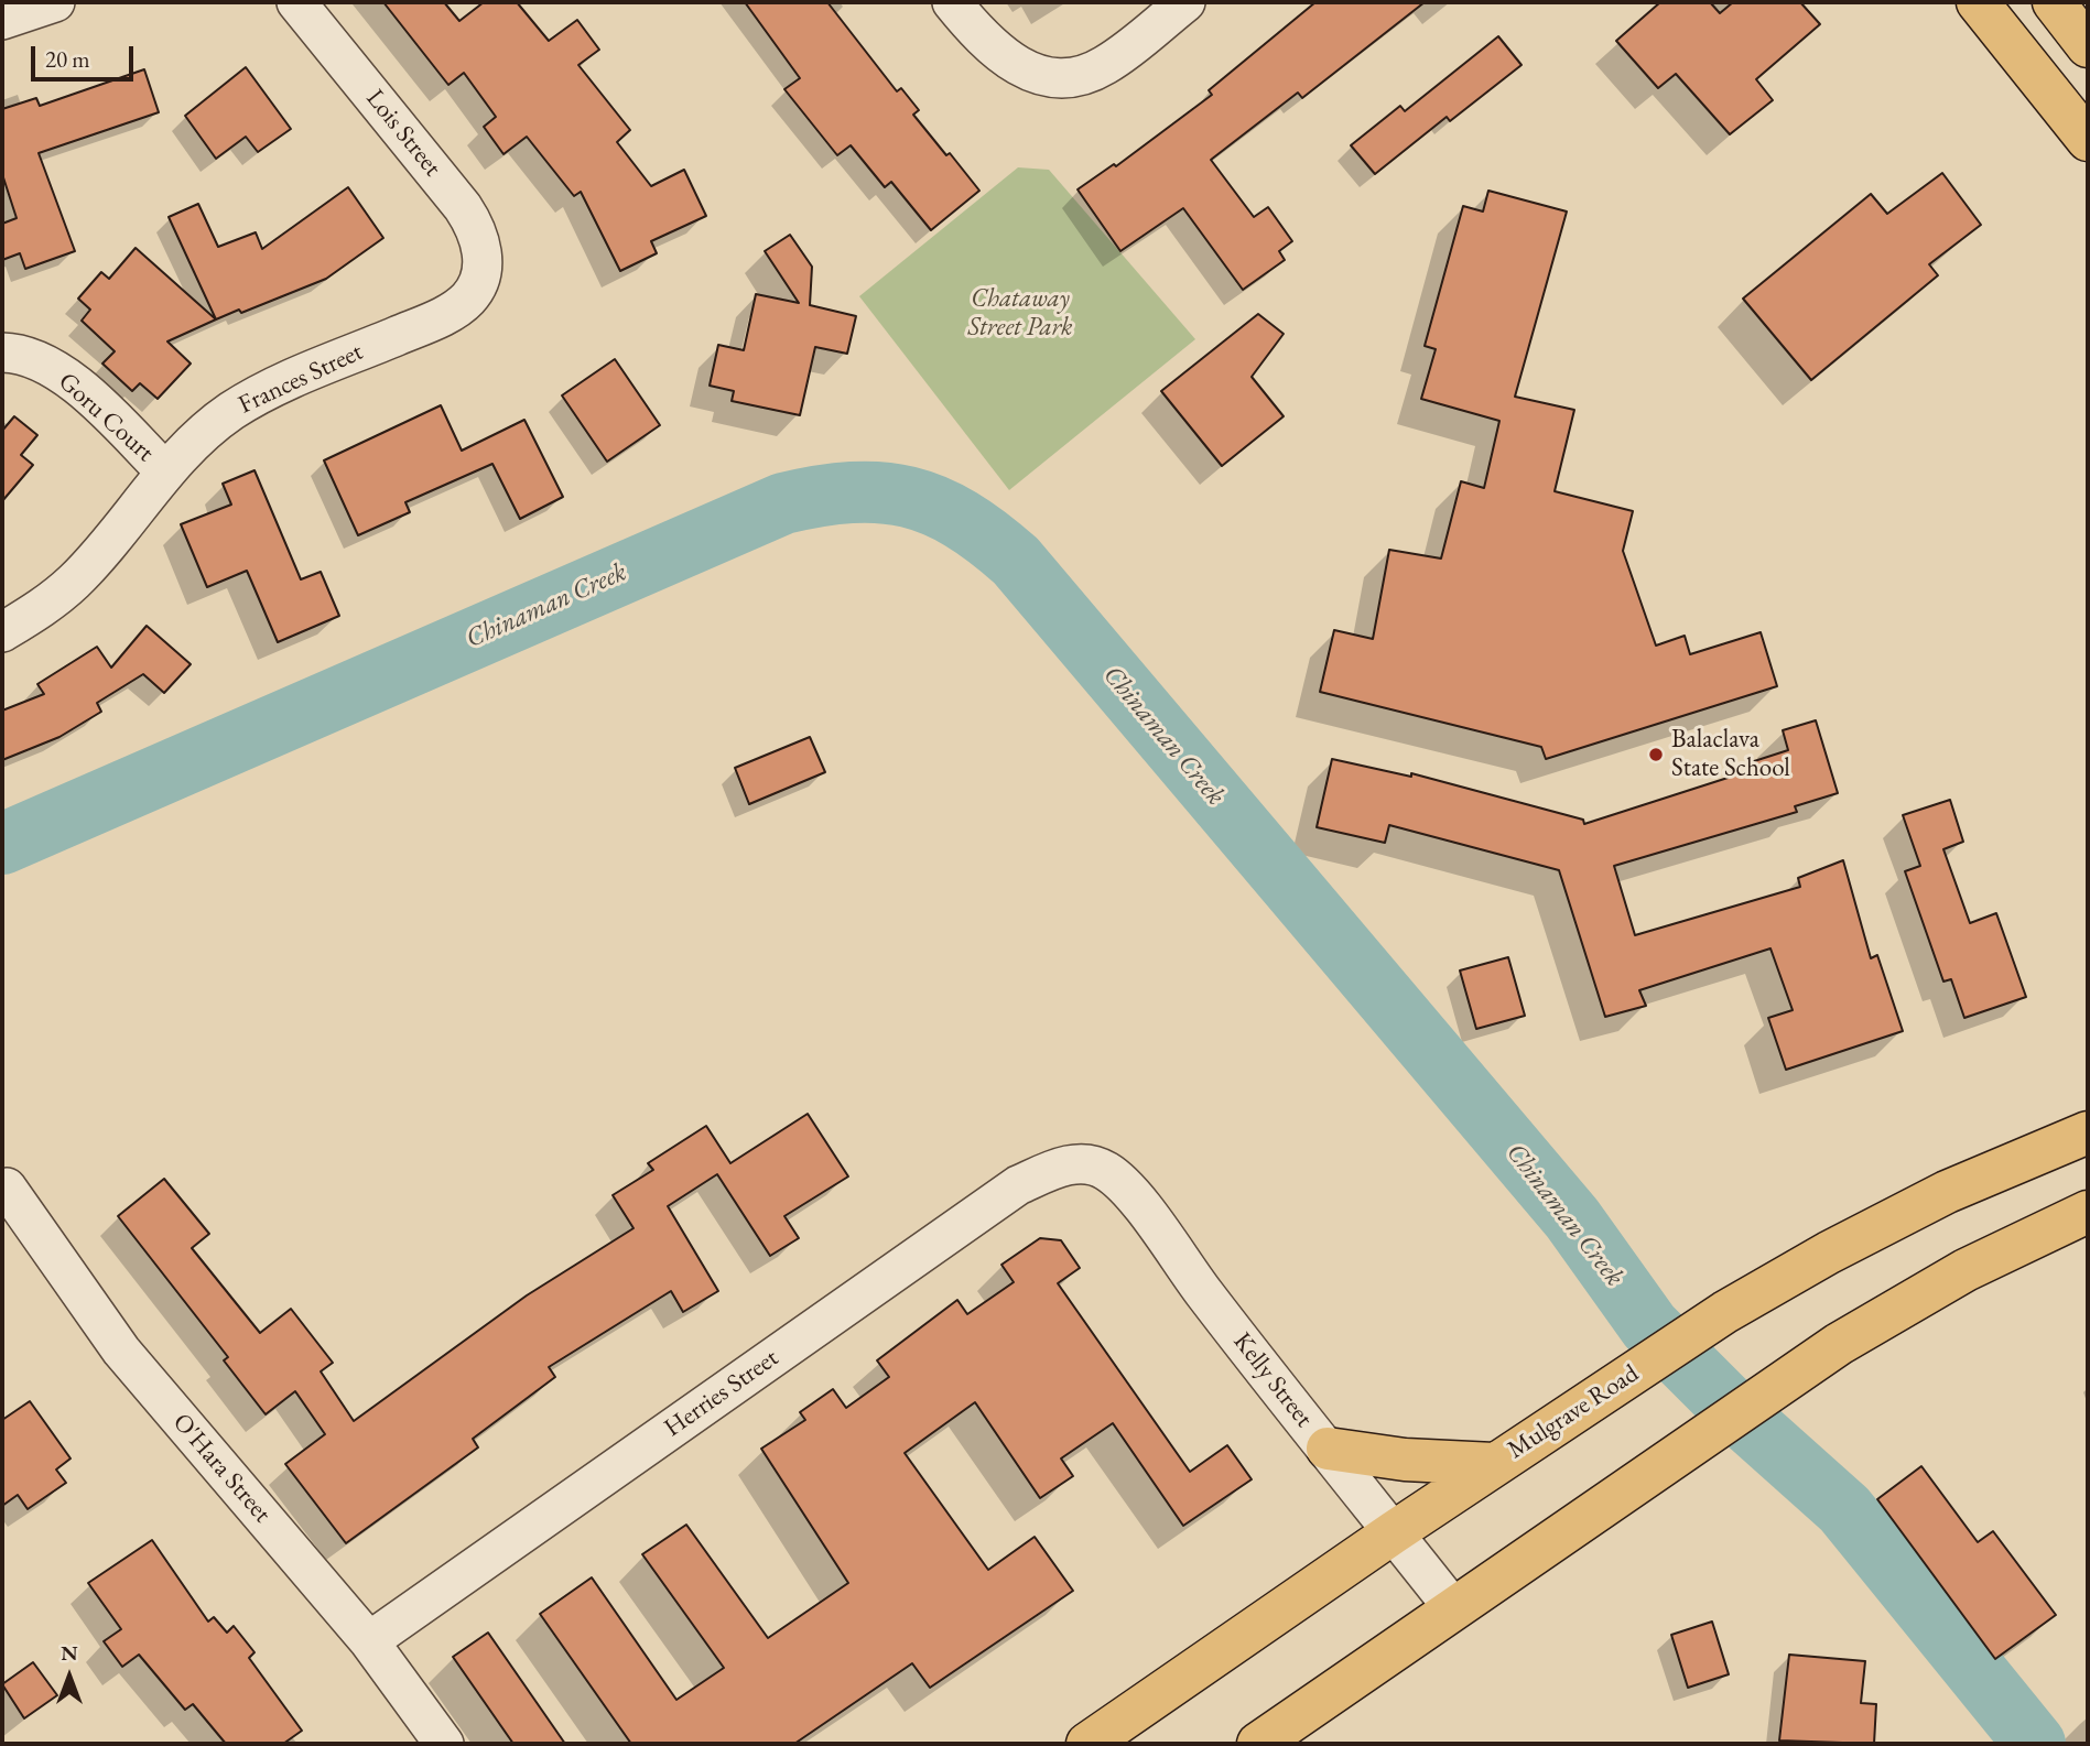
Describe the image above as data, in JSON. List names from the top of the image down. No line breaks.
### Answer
{"streets":{"main road":["Mulgrave Road"],"street":["Lois Street","Frances Street","Goru Court","Kelly Street","Herries Street","O'Hara Street"]},"crossings":[["Lois Street","Frances Street"],["Frances Street","Goru Court"],["Kelly Street","Herries Street"],["Kelly Street","Mulgrave Road"],["Herries Street","O'Hara Street"]],"water":["Chinaman Creek"],"parks":["Chataway Street Park"],"places":["Balaclava State School"],"scale_bar":"20 m","north":"top"}
